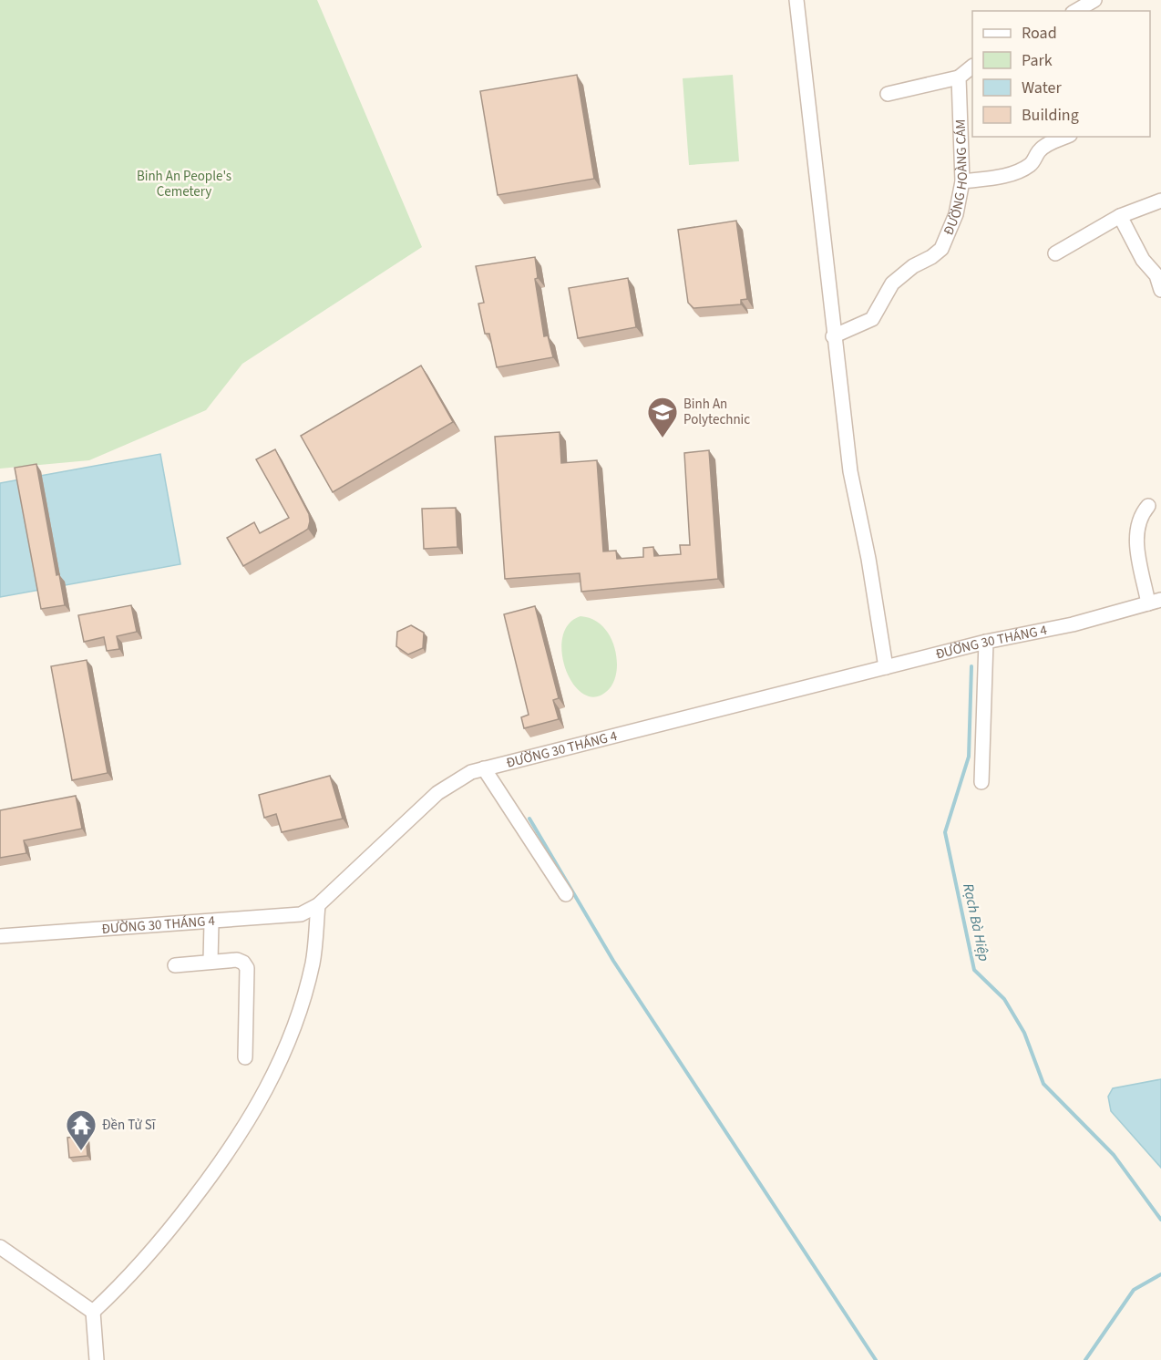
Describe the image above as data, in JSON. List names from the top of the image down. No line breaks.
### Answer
{"streets":{"street":["ĐƯỜNG HOÀNG CÁM","ĐƯỜNG 30 THÁNG 4"]},"water":["Rạch Bà Hiệp"],"parks":["Binh An People's Cemetery"],"places":{"school or university":["Binh An Polytechnic"],"temple":["Đền Tử Sĩ"]},"legend":["Road","Park","Water","Building"]}
